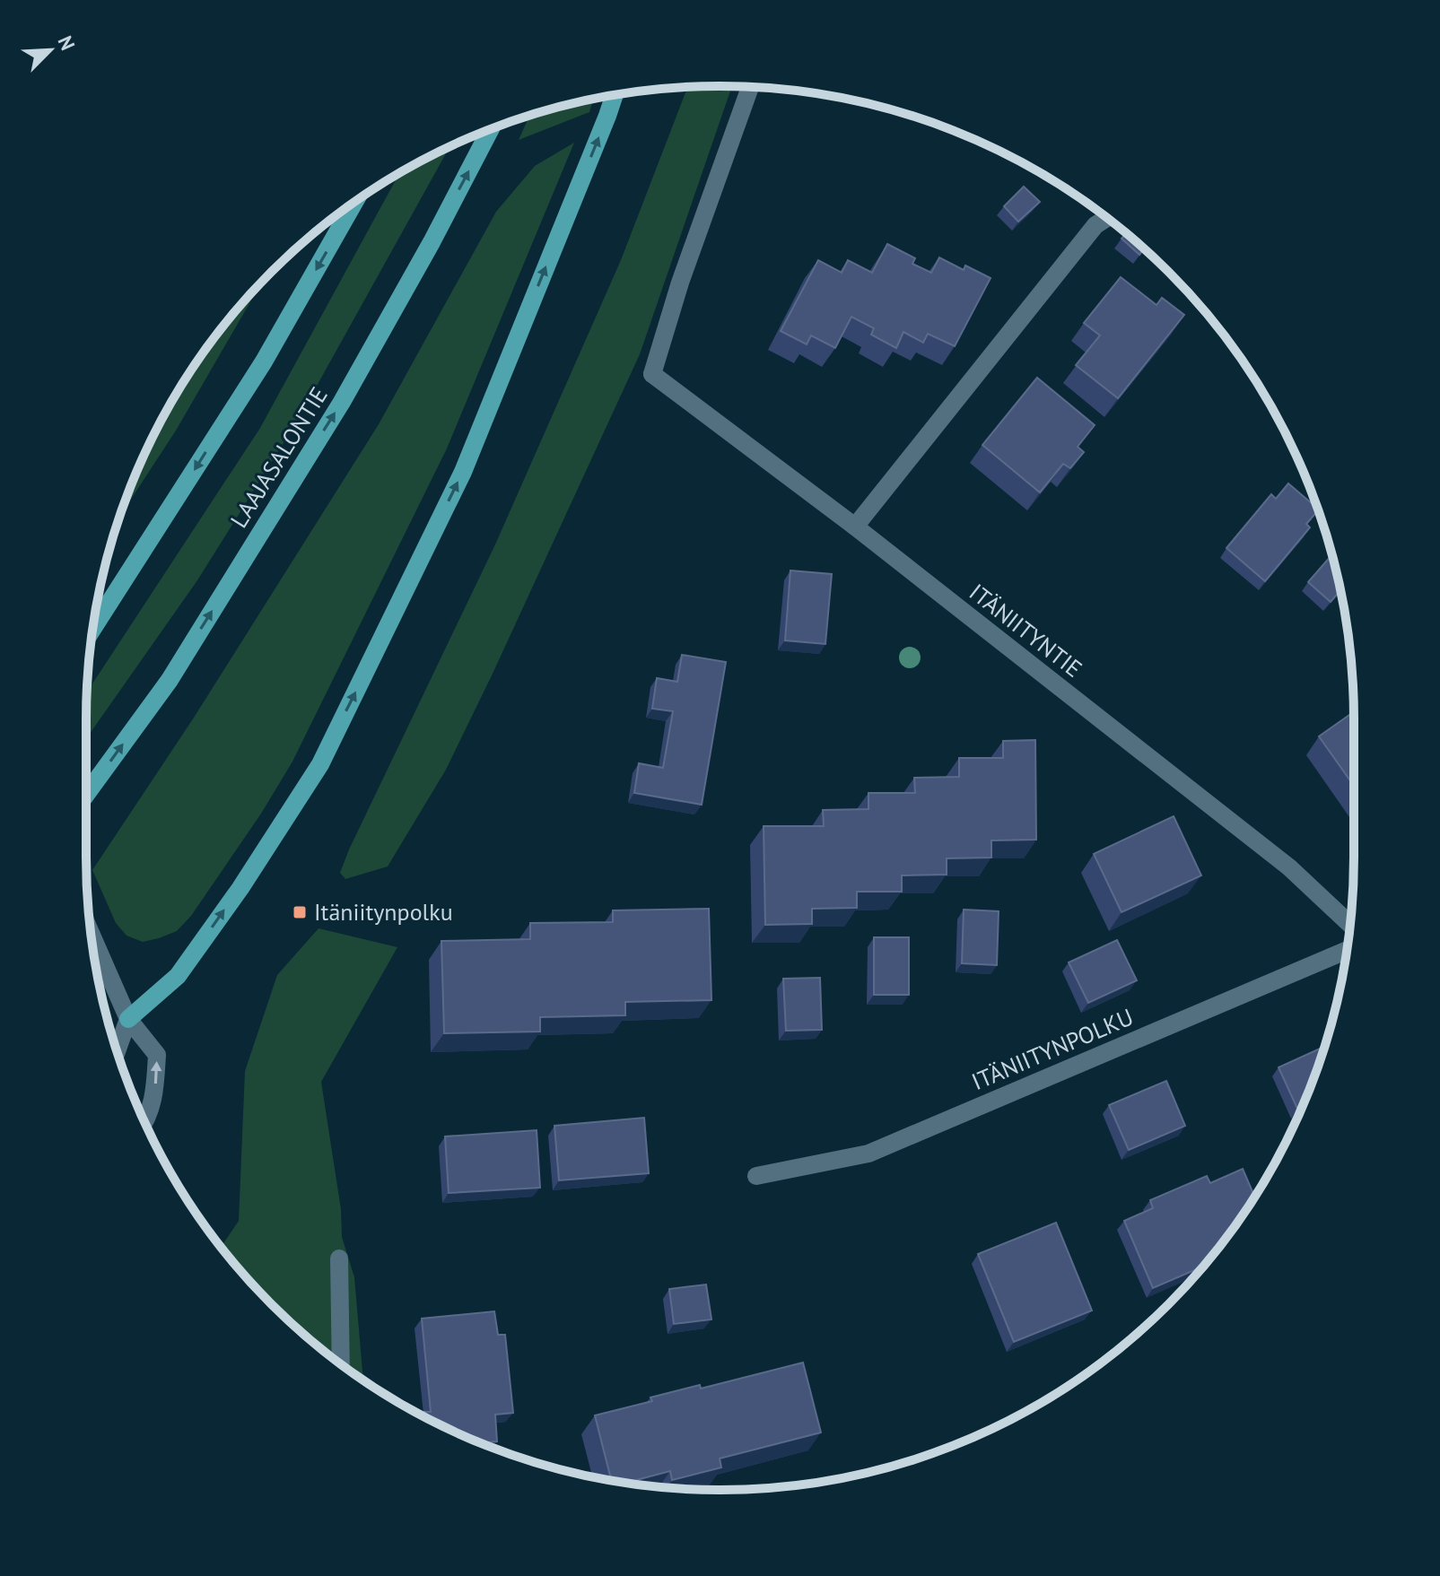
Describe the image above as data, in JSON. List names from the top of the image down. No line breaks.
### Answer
{"streets":{"main road":["LAAJASALONTIE"],"street":["ITÄNIITYNTIE","ITÄNIITYNPOLKU"]},"places":{"transit":["Itäniitynpolku"]},"north":"top right"}
